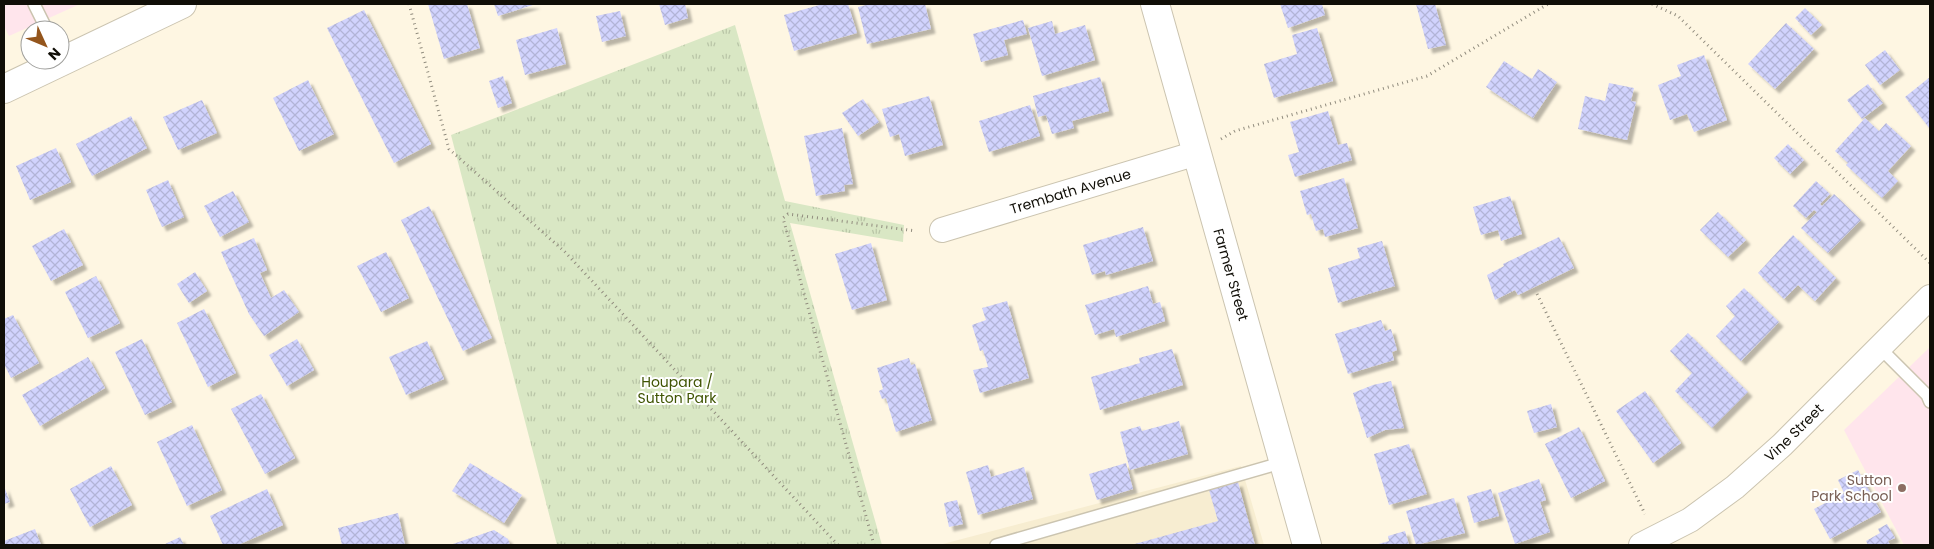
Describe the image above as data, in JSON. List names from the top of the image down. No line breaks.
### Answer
{"streets":{"street":["Trembath Avenue","Farmer Street","Vine Street"]},"crossings":[["Trembath Avenue","Farmer Street"]],"parks":["Houpara / Sutton Park"],"places":["Sutton Park School"],"north":"bottom right"}
